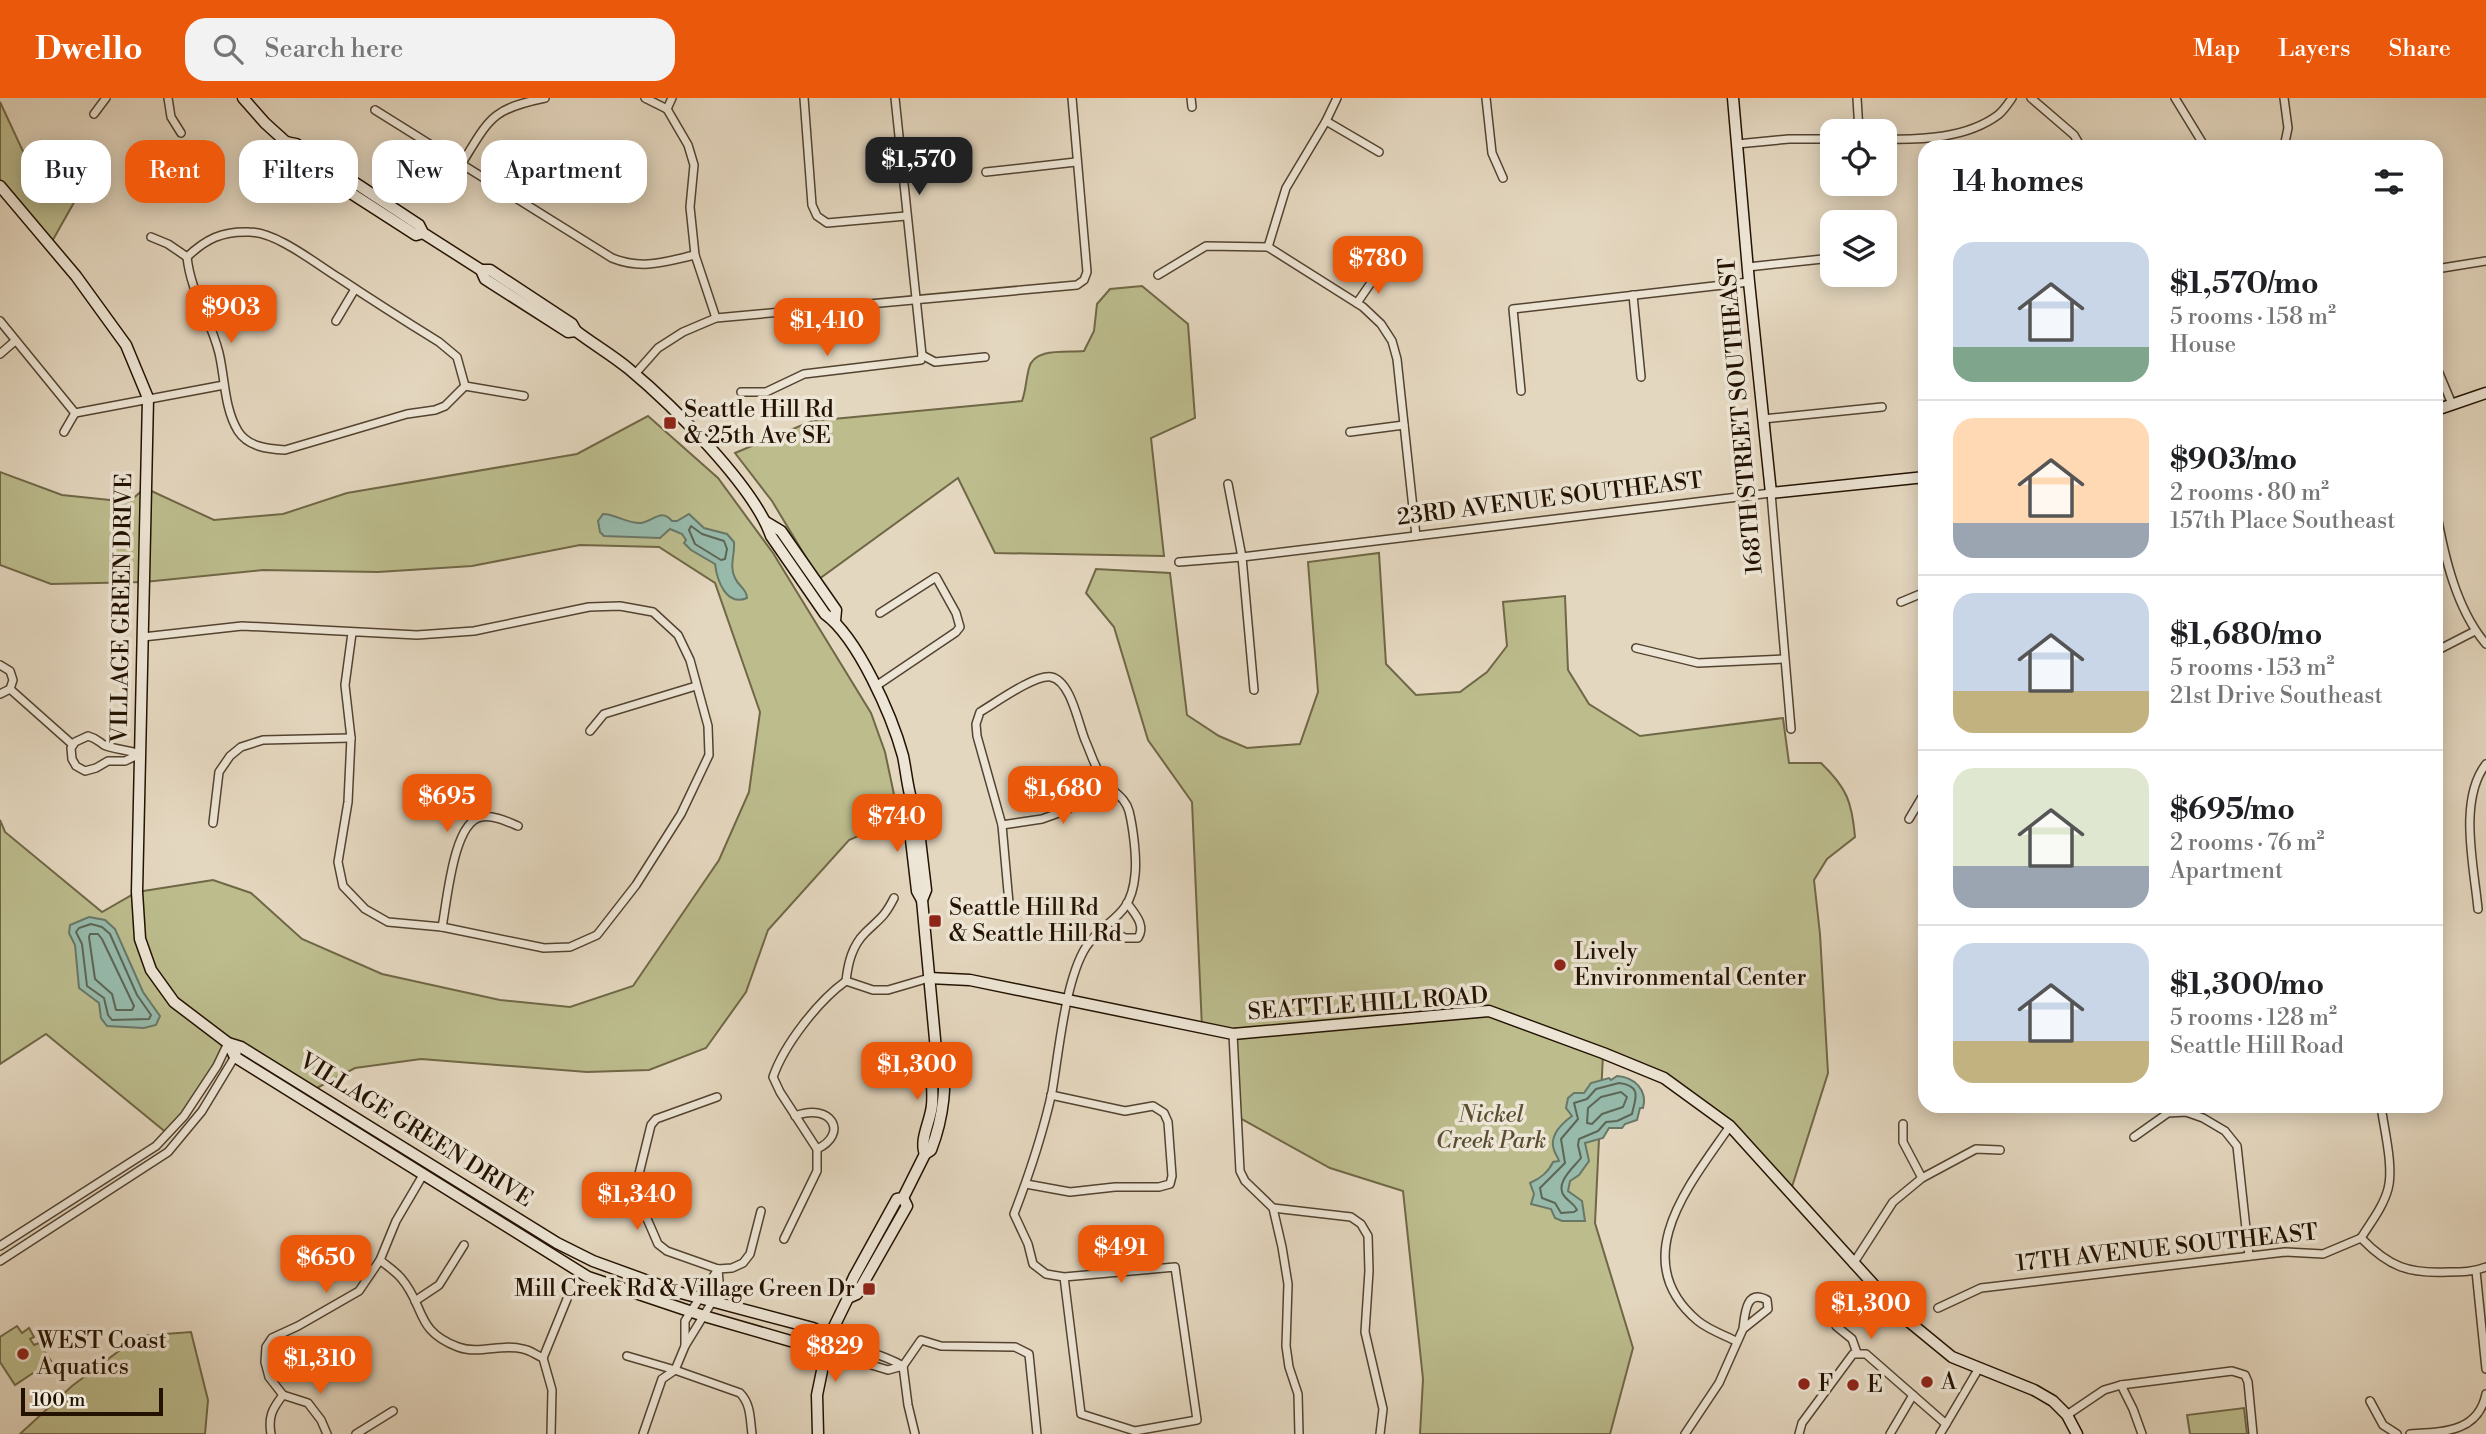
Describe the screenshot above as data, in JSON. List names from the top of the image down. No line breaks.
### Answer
{"streets":{"street":["168TH STREET SOUTHEAST","23RD AVENUE SOUTHEAST","VILLAGE GREEN DRIVE","SEATTLE HILL ROAD","17TH AVENUE SOUTHEAST"]},"crossings":[["168TH STREET SOUTHEAST","23RD AVENUE SOUTHEAST"]],"parks":["Nickel Creek Park"],"places":{"transit":["Seattle Hill Rd & 25th Ave SE","Seattle Hill Rd & Seattle Hill Rd","Mill Creek Rd & Village Green Dr"],"other":["Lively Environmental Center","WEST Coast Aquatics","A","F","E"]},"scale_bar":"100 m","page":{"header":"Dwello","search":"Search here","nav":["Map","Layers","Share"],"price":["$1,570","$780","$903","$1,410","$1,680","$695","$740","$1,300","$1,340","$491","$650","$1,300","$829","$1,310"],"chip":["Buy","Rent","Filters","New","Apartment"],"heading":"14 homes","list":[{"name":"$1,570/mo","note":"5 rooms · 158 m² · House"},{"name":"$903/mo","note":"2 rooms · 80 m² · 157th Place Southeast"},{"name":"$1,680/mo","note":"5 rooms · 153 m² · 21st Drive Southeast"},{"name":"$695/mo","note":"2 rooms · 76 m² · Apartment"},{"name":"$1,300/mo","note":"5 rooms · 128 m² · Seattle Hill Road"}],"scale":"100 m"}}
